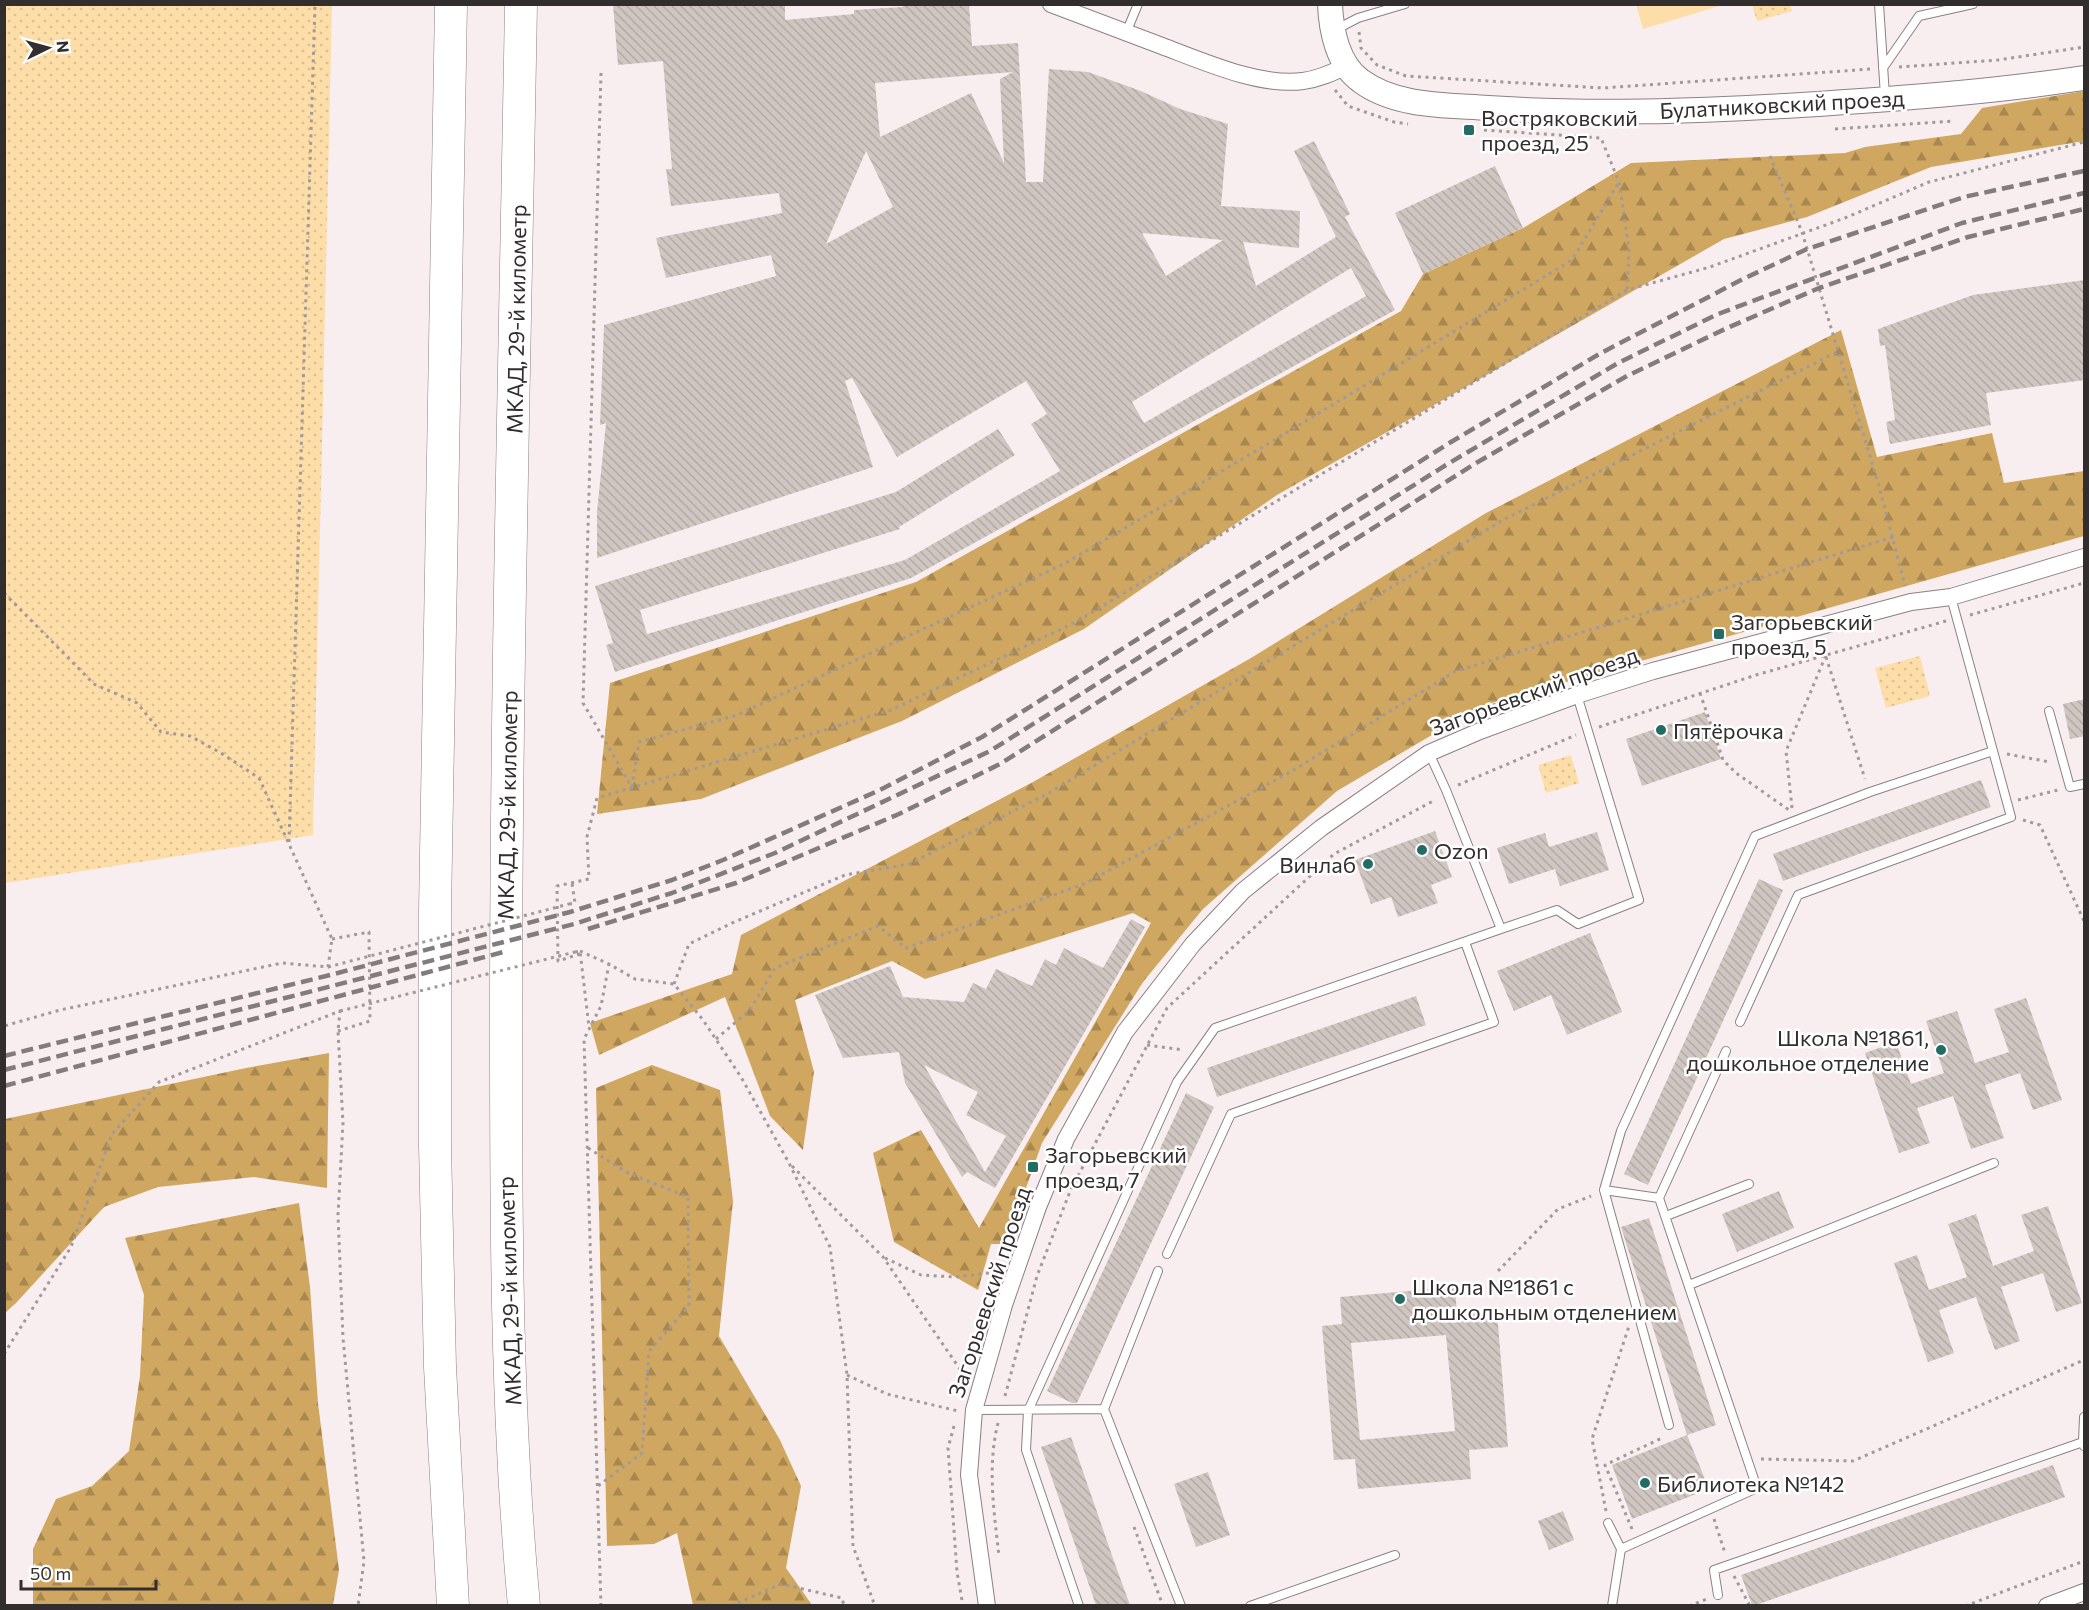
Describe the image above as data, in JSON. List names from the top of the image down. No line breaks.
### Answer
{"streets":{"highway":["МКАД, 29-й километр"],"street":["Булатниковский проезд","Загорьевский проезд"]},"places":{"transit":["Востряковский проезд, 25","Загорьевский проезд, 5","Загорьевский проезд, 7"],"other":["Пятёрочка","Ozon","Винлаб","Школа №1861, дошкольное отделение","Школа №1861 с дошкольным отделением","Библиотека №142"]},"scale_bar":"50 m","north":"right"}
